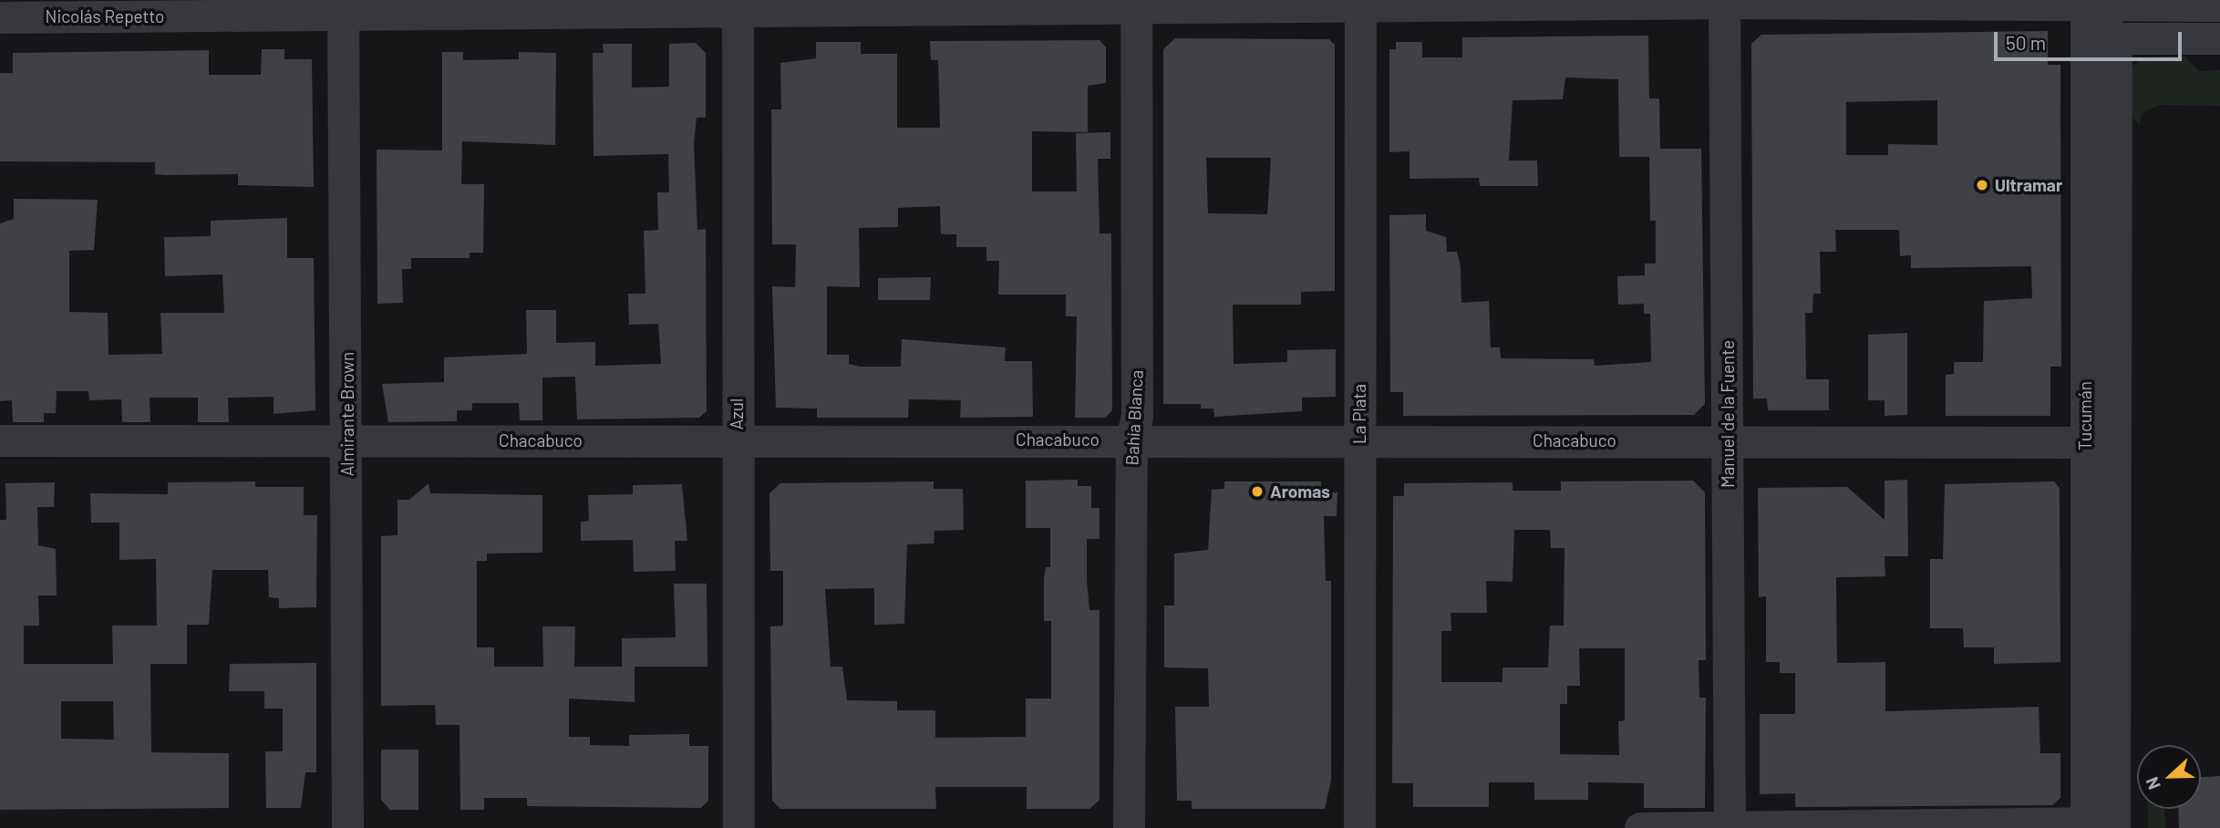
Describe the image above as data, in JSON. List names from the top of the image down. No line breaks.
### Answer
{"streets":{"street":["Nicolás Repetto","Almirante Brown","Azul","La Plata","Manuel de la Fuente","Tucumán","Bahía Blanca","Chacabuco"]},"crossings":[["Nicolás Repetto","Almirante Brown"],["Nicolás Repetto","Azul"],["Nicolás Repetto","La Plata"],["Nicolás Repetto","Manuel de la Fuente"],["Nicolás Repetto","Tucumán"],["Nicolás Repetto","Bahía Blanca"],["Almirante Brown","Chacabuco"],["Azul","Chacabuco"],["La Plata","Chacabuco"],["Manuel de la Fuente","Chacabuco"],["Tucumán","Chacabuco"],["Bahía Blanca","Chacabuco"]],"places":["Ultramar","Aromas"],"scale_bar":"50 m","north":"left"}
